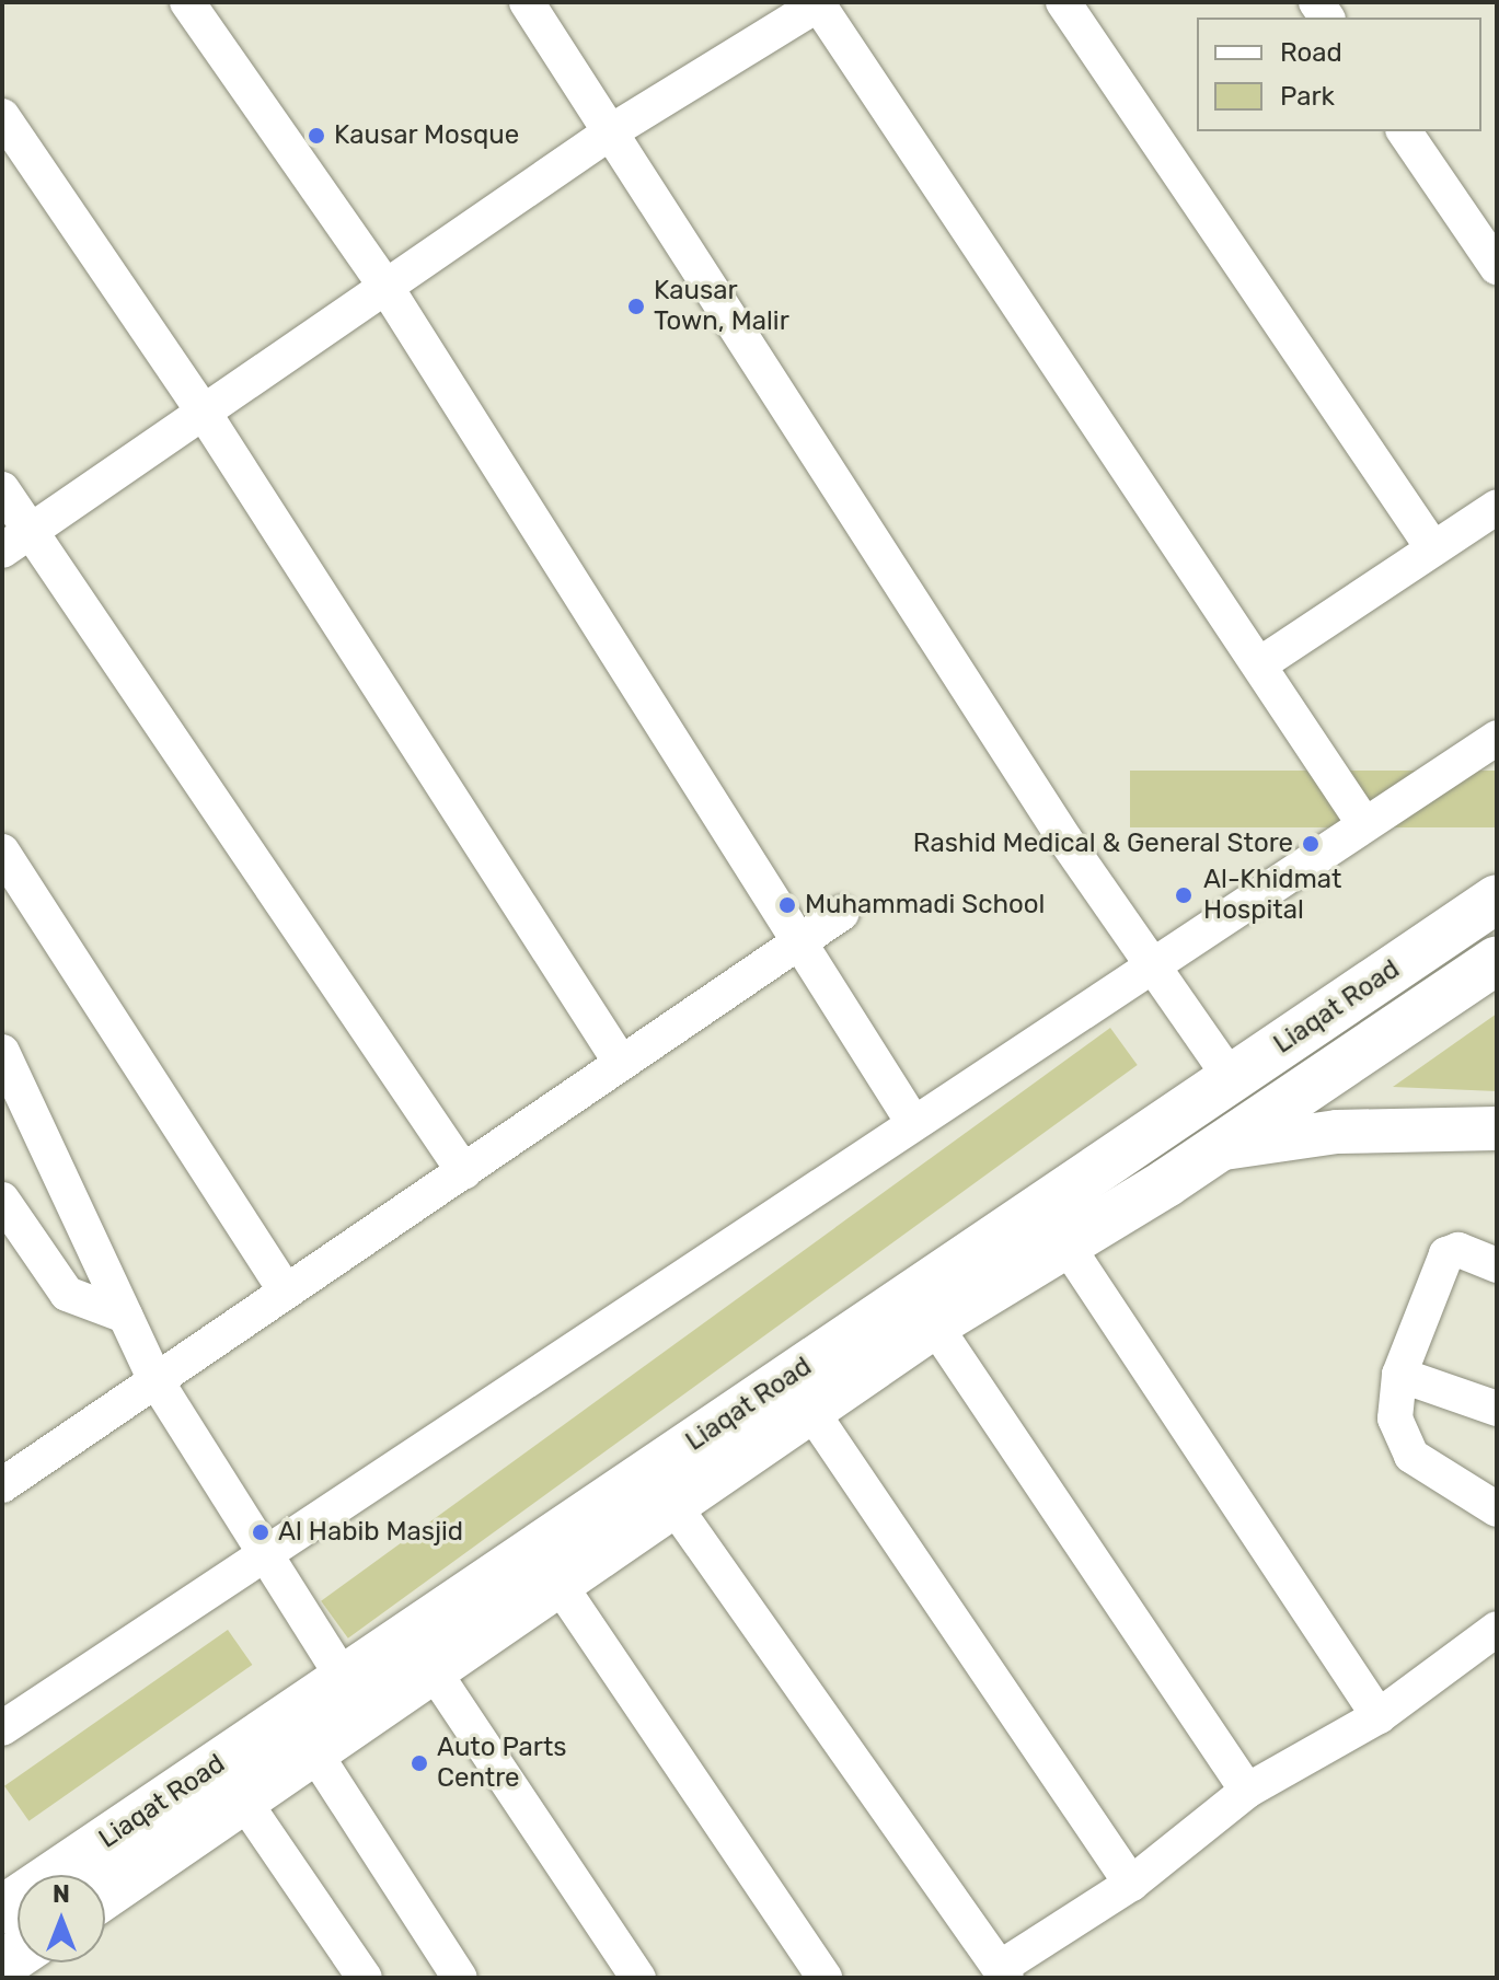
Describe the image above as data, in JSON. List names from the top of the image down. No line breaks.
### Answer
{"streets":{"main road":["Liaqat Road"]},"places":["Kausar Mosque","Kausar Town, Malir","Rashid Medical & General Store","Al-Khidmat Hospital","Muhammadi School","Al Habib Masjid","Auto Parts Centre"],"legend":["Road","Park"],"north":"top"}
